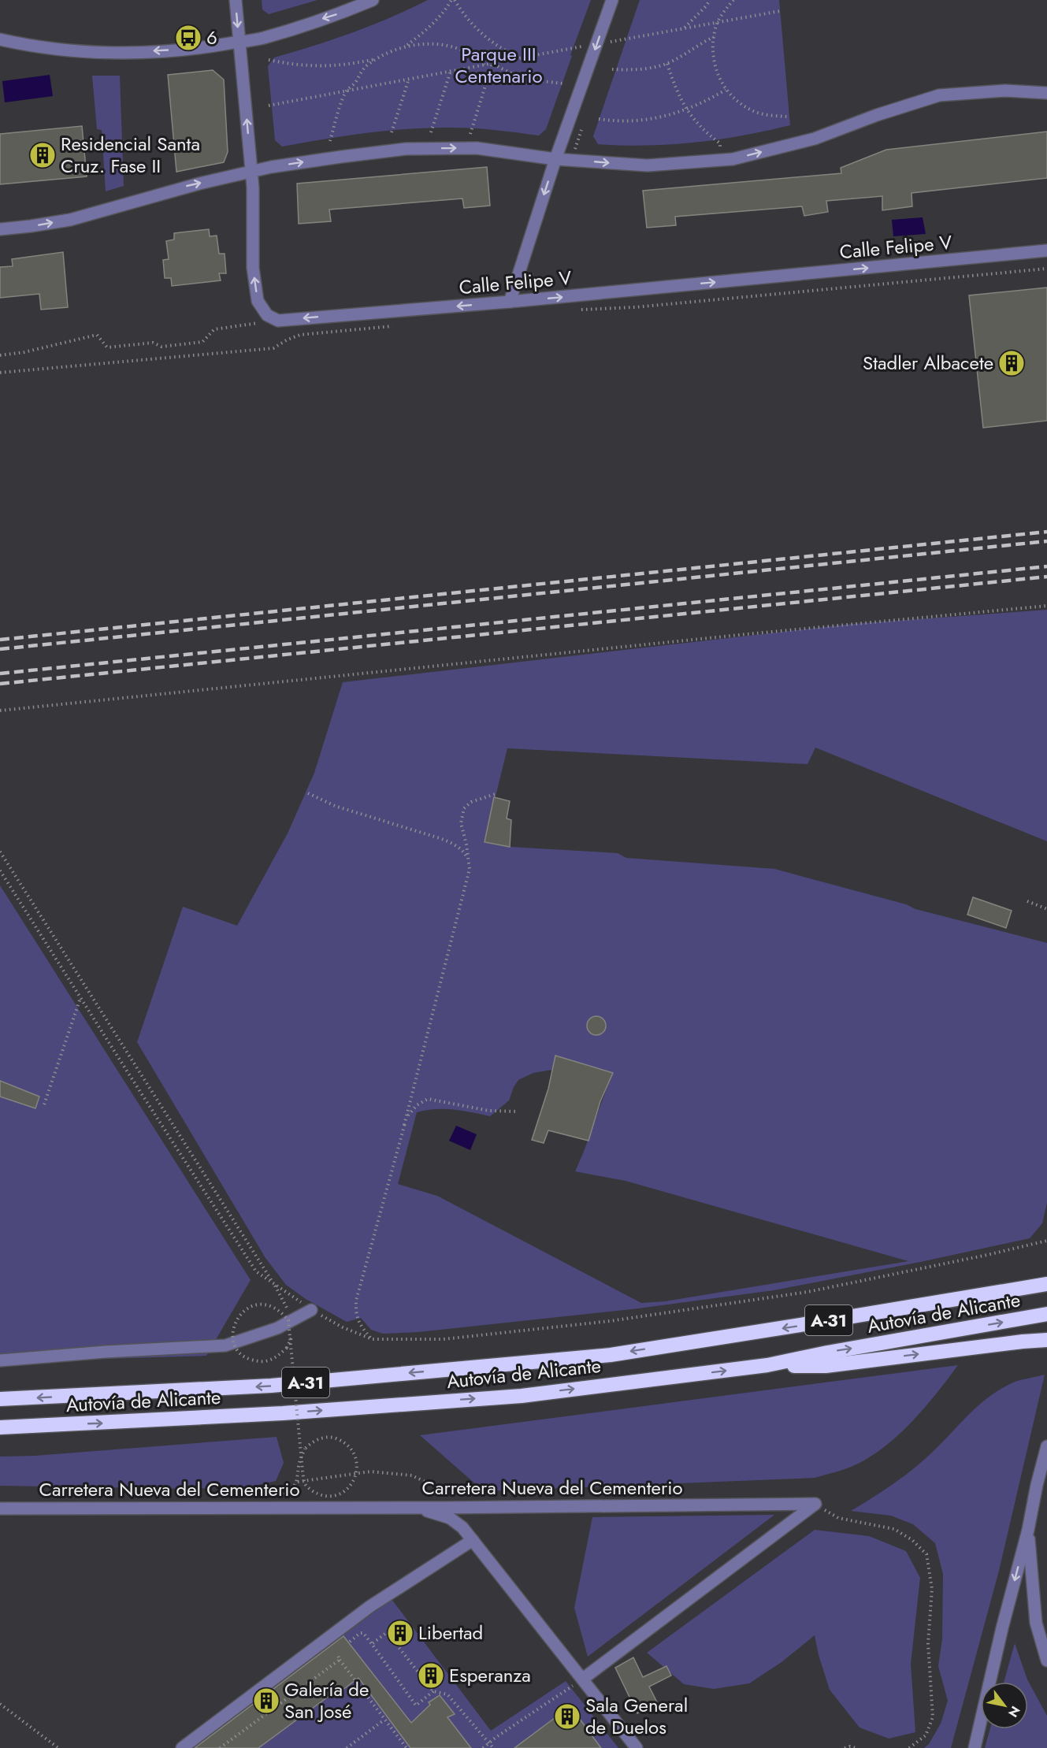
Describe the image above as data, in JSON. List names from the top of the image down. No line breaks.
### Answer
{"streets":{"highway":["Autovía de Alicante","A-31"],"street":["Calle Felipe V","Carretera Nueva del Cementerio"]},"parks":["Parque III Centenario"],"places":{"bus stop":["6"],"building":["Residencial Santa Cruz. Fase II","Stadler Albacete","Libertad","Esperanza","Galería de San José","Sala General de Duelos"]},"north":"bottom right"}
